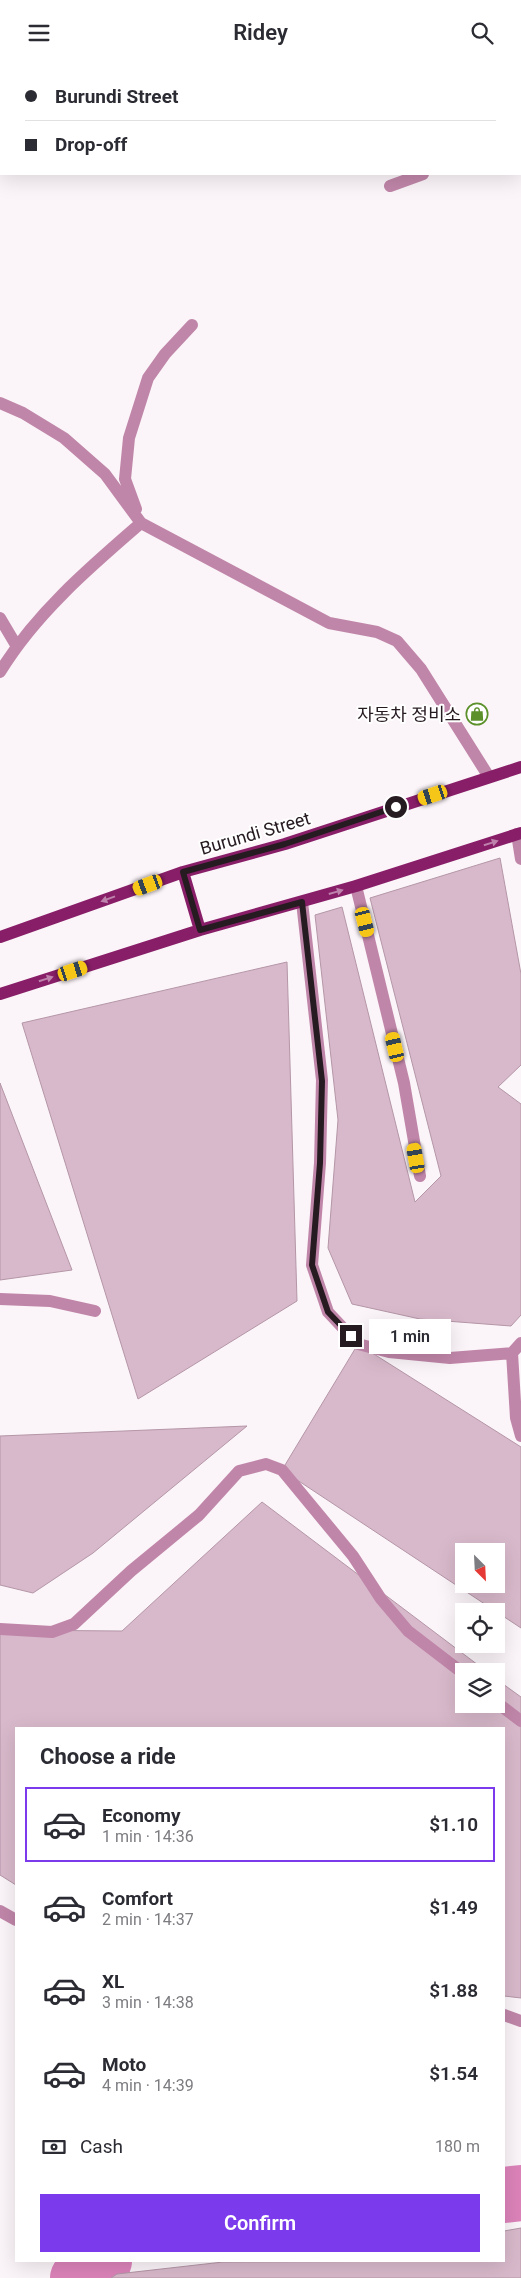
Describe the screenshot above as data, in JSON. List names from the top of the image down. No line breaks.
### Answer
{"streets":{"main road":["Burundi Street"]},"places":{"shop":["자동차 정비소"]},"north":"bottom right","page":{"header":"Ridey","banner":["Burundi Street","Drop-off"],"bubble":"1 min","heading":"Choose a ride","list":[{"name":"Economy","note":"1 min · 14:36","value":"$1.10"},{"name":"Comfort","note":"2 min · 14:37","value":"$1.49"},{"name":"XL","note":"3 min · 14:38","value":"$1.88"},{"name":"Moto","note":"4 min · 14:39","value":"$1.54"}],"pay":["Cash","180 m"],"buttons":"Confirm"}}
